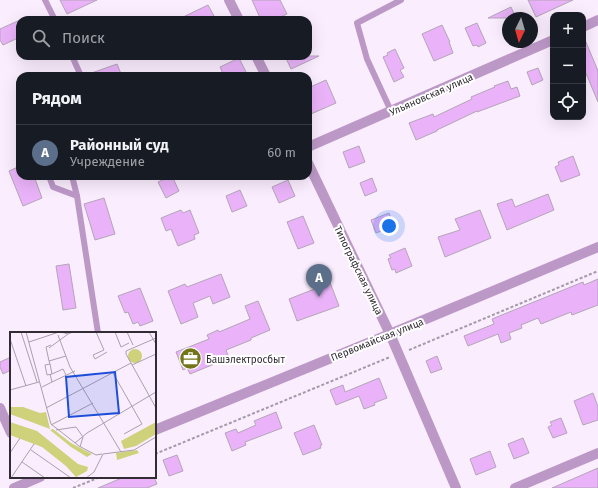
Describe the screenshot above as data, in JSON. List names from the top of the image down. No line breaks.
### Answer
{"streets":{"street":["Ульяновская улица","Типографская улица","Первомайская улица"]},"crossings":[["Типографская улица","Первомайская улица"]],"places":{"office":["Башэлектросбыт"]},"north":"bottom","page":{"map_buttons":["+","−"],"search":"Поиск","heading":"Рядом","list":[{"mark":"A","name":"Районный суд","note":"Учреждение","value":"60 m"}],"pins":"A"}}
